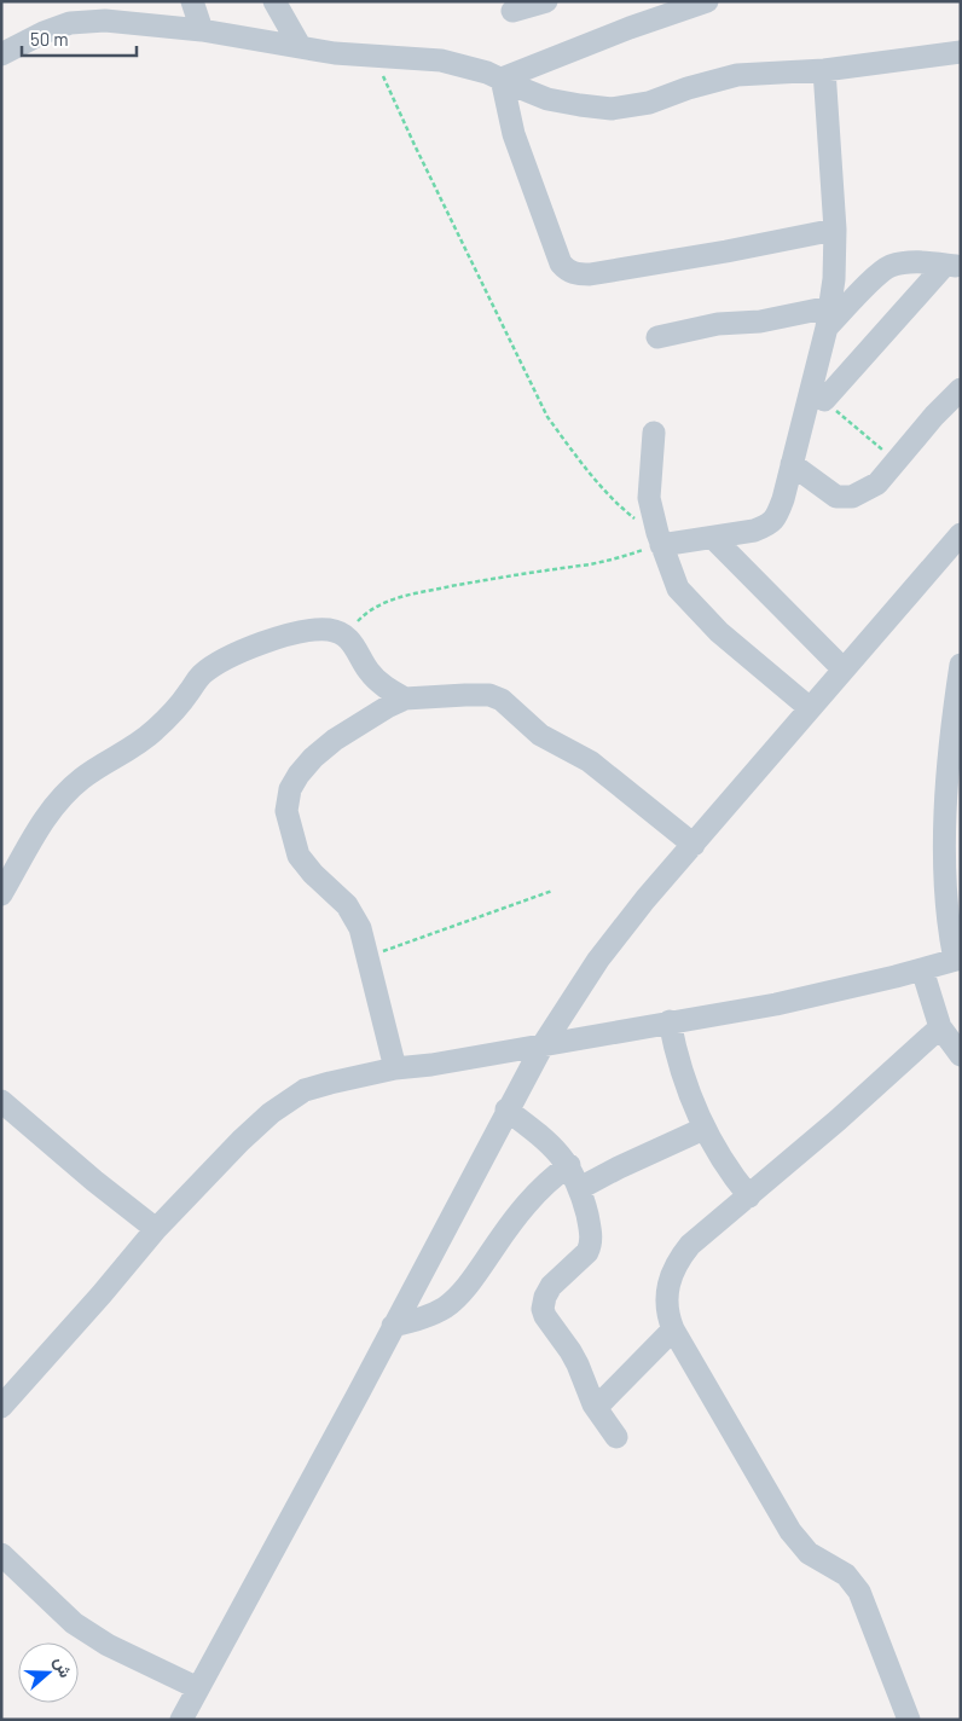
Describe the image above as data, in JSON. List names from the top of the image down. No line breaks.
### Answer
{"scale_bar":"50 m","north":"right"}
